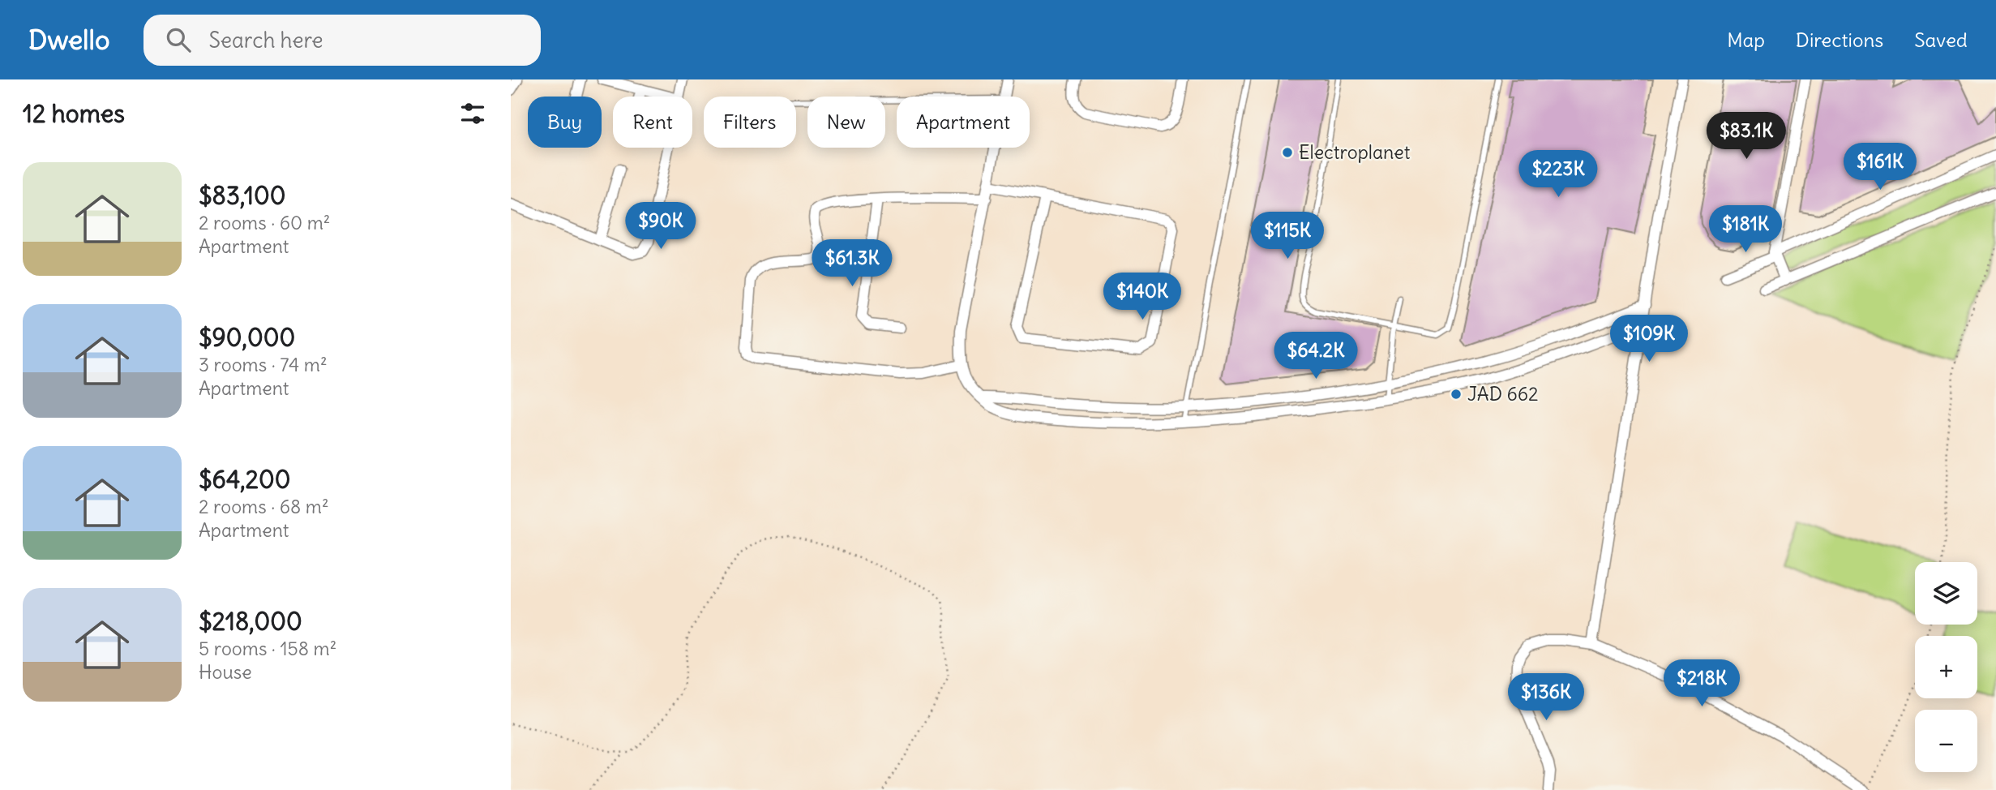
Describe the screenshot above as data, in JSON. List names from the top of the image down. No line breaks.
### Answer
{"places":["Electroplanet","JAD 662"],"page":{"header":"Dwello","search":"Search here","nav":["Map","Directions","Saved"],"heading":"12 homes","chip":["Buy","Rent","Filters","New","Apartment"],"price":["$83.1K","$161K","$223K","$90K","$181K","$115K","$61.3K","$140K","$109K","$64.2K","$218K","$136K"],"list":[{"name":"$83,100","note":"2 rooms · 60 m² · Apartment"},{"name":"$90,000","note":"3 rooms · 74 m² · Apartment"},{"name":"$64,200","note":"2 rooms · 68 m² · Apartment"},{"name":"$218,000","note":"5 rooms · 158 m² · House"}],"map_buttons":["+","−"]}}
